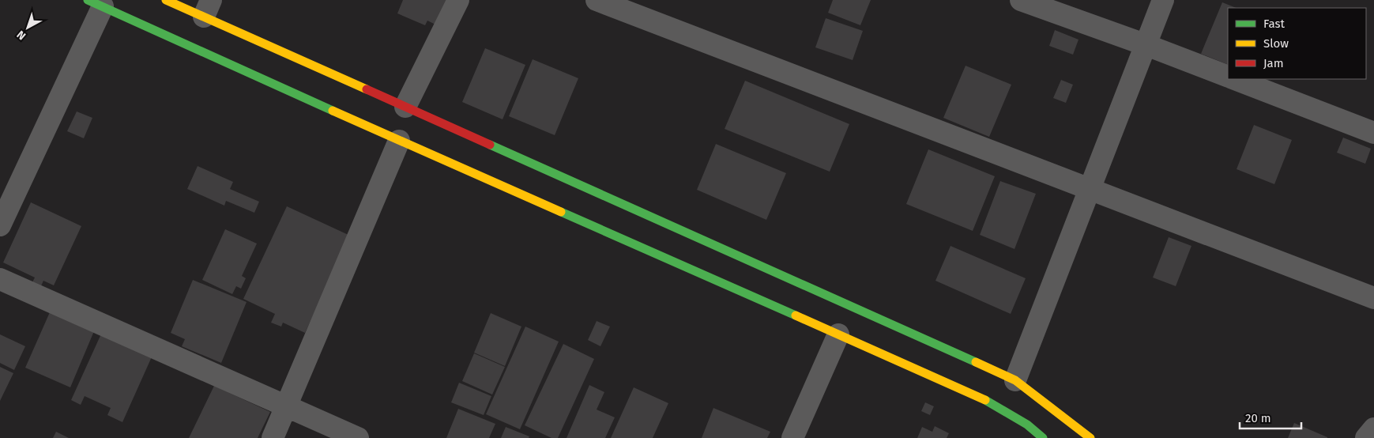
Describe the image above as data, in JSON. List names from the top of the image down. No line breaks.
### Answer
{"legend":["Fast","Slow","Jam"],"scale_bar":"20 m","north":"bottom left"}
